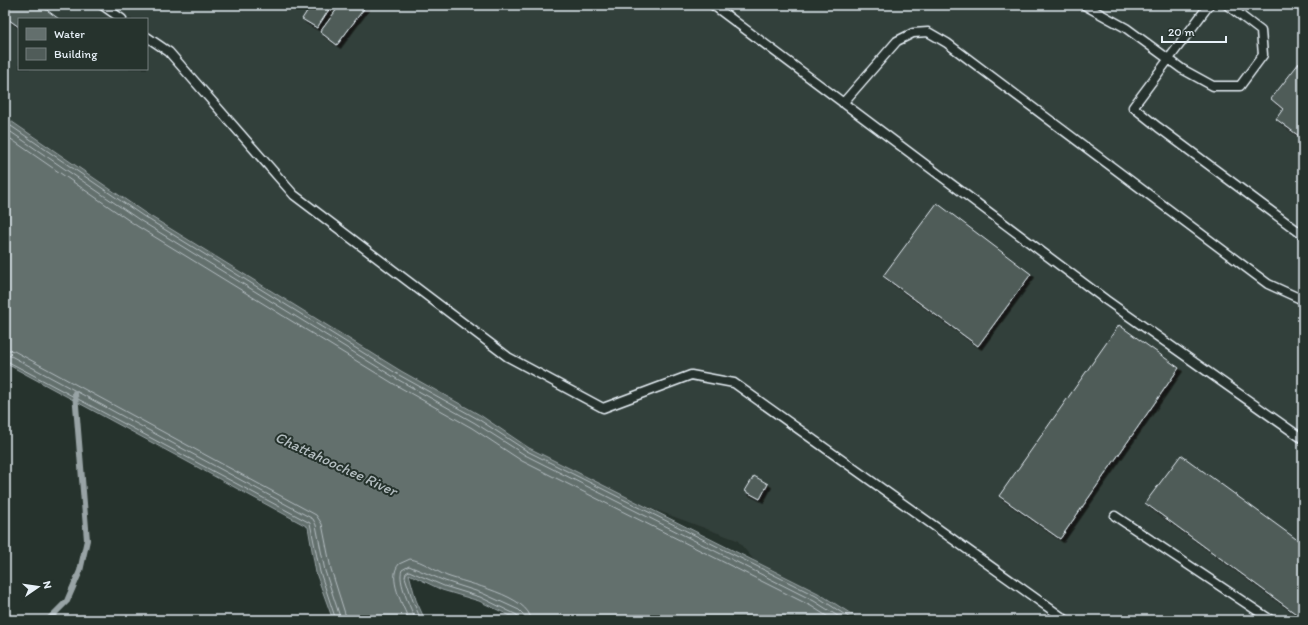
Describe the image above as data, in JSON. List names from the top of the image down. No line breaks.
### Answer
{"water":["Chattahoochee River"],"legend":["Water","Building"],"scale_bar":"20 m","north":"right"}
